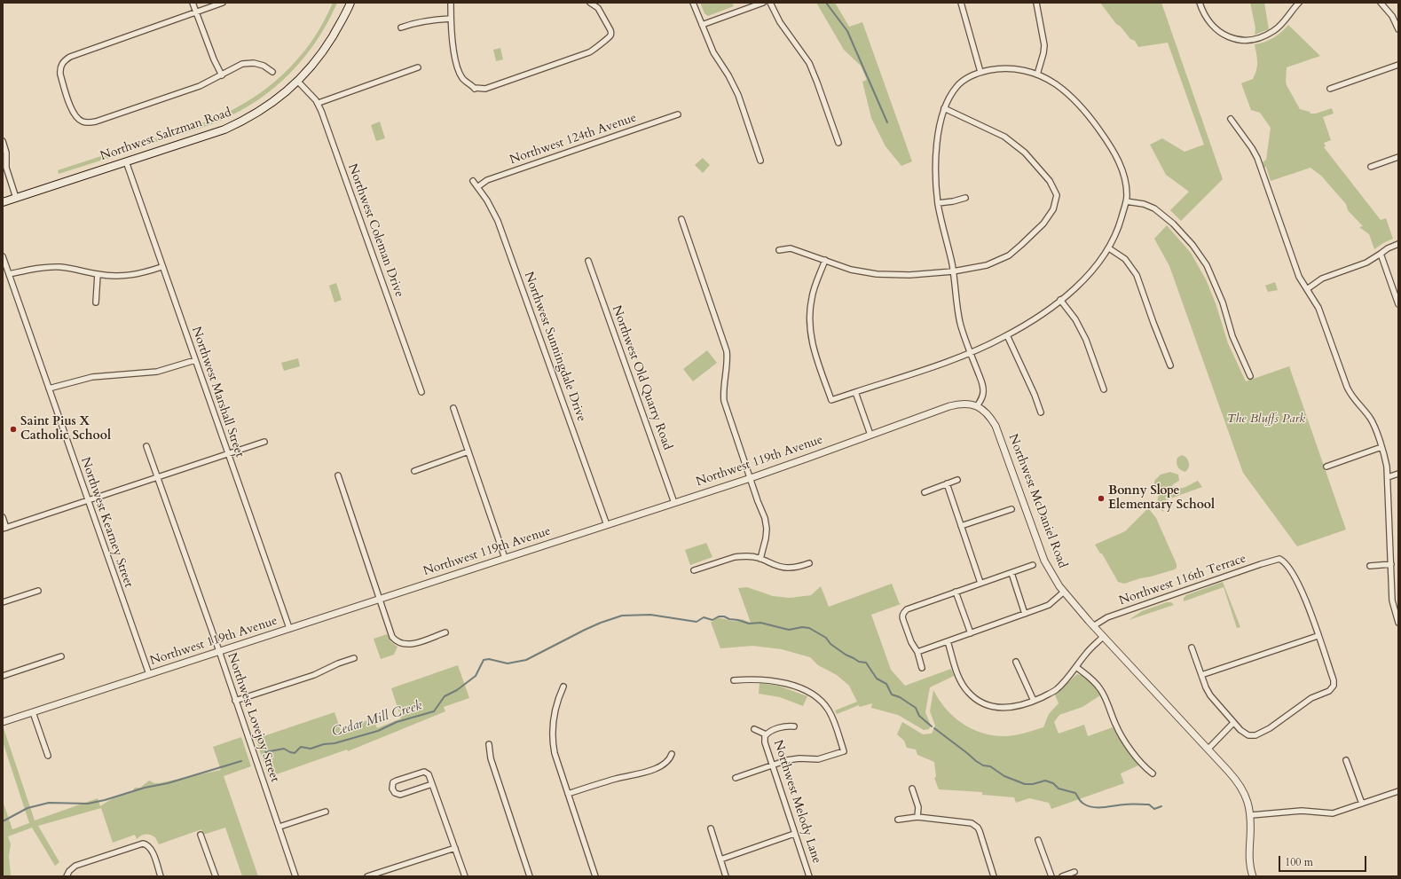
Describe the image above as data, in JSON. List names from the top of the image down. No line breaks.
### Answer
{"streets":{"main road":["Northwest Saltzman Road"],"street":["Northwest 124th Avenue","Northwest Coleman Drive","Northwest Sunningdale Drive","Northwest Old Quarry Road","Northwest Marshall Street","Northwest 119th Avenue","Northwest McDaniel Road","Northwest Kearney Street","Northwest 116th Terrace","Northwest Lovejoy Street","Northwest Melody Lane"]},"crossings":[["Northwest Saltzman Road","Northwest Coleman Drive"],["Northwest Saltzman Road","Northwest Marshall Street"],["Northwest 124th Avenue","Northwest Sunningdale Drive"],["Northwest Sunningdale Drive","Northwest 119th Avenue"],["Northwest Old Quarry Road","Northwest 119th Avenue"],["Northwest Marshall Street","Northwest 119th Avenue"],["Northwest 119th Avenue","Northwest McDaniel Road"],["Northwest 119th Avenue","Northwest Kearney Street"],["Northwest 119th Avenue","Northwest Lovejoy Street"],["Northwest McDaniel Road","Northwest 116th Terrace"]],"water":["Cedar Mill Creek"],"parks":["The Bluffs Park"],"places":["Saint Pius X Catholic School","Bonny Slope Elementary School"],"scale_bar":"100 m"}
